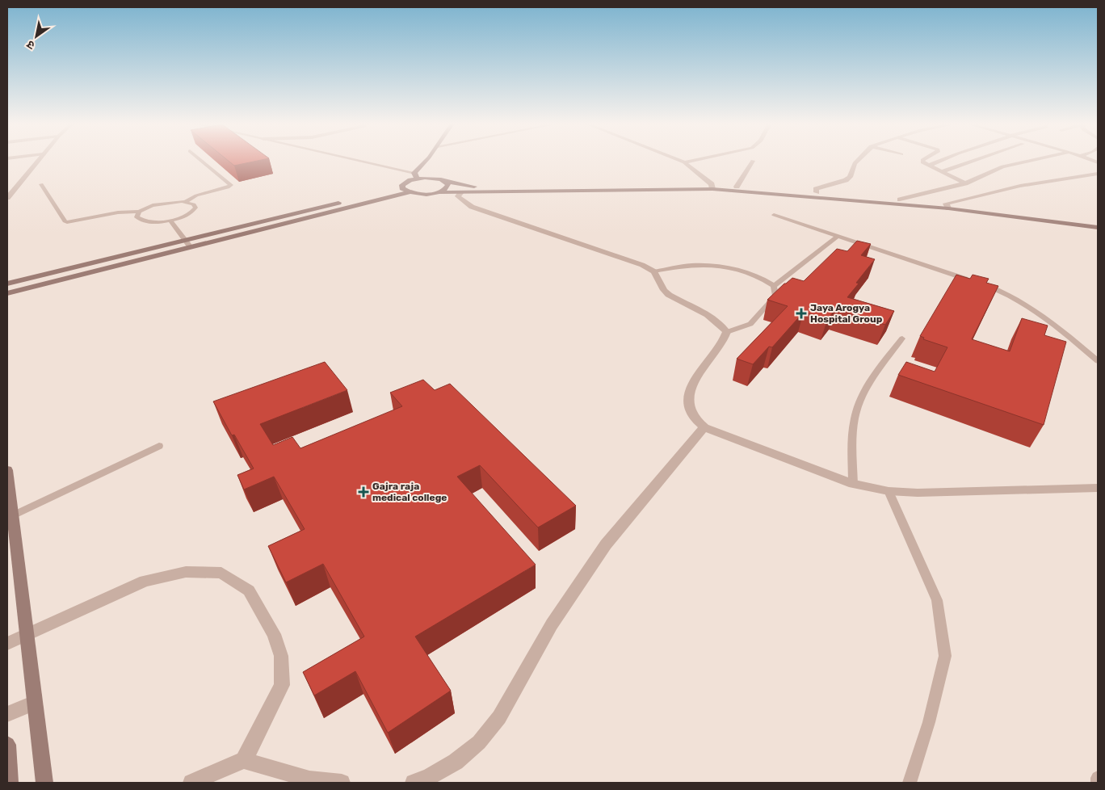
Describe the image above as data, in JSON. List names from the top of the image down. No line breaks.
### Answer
{"places":{"health":["Jaya Arogya Hospital Group","Gajra raja medical college"]},"north":"bottom left"}
